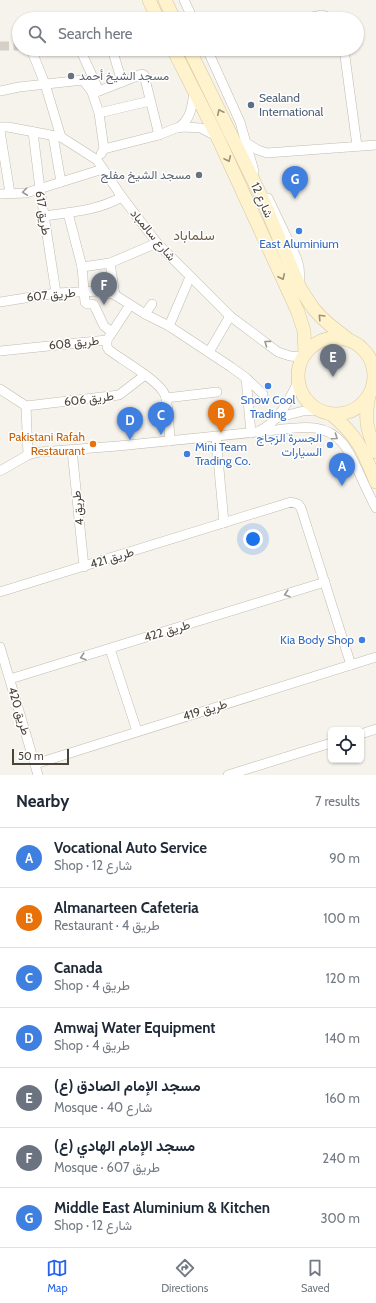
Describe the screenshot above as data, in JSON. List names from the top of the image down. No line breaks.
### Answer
{"streets":{"street":["شارع 12","طريق 617","شارع سالمباد","طريق 607","طريق 608","طريق 606","طريق 4","طريق 421","طريق 422","طريق 419","طريق 420"]},"crossings":[["شارع 12","شارع سالمباد"],["طريق 617","شارع سالمباد"],["طريق 617","طريق 607"],["طريق 607","طريق 608"],["طريق 4","طريق 421"],["طريق 421","طريق 422"],["طريق 422","طريق 420"],["طريق 419","طريق 420"]],"one_way":["طريق 422"],"districts":["سلماباد"],"places":["مسجد الشيخ أحمد","Sealand International","مسجد الشيخ مفلح","East Aluminium","Snow Cool Trading","Pakistani Rafah Restaurant","الجسرة الزجاج السيارات","Mini Team Trading Co.","Kia Body Shop"],"scale_bar":"50 m","page":{"search":"Search here","pins":["G","F","E","B","C","D","A"],"scale":"50 m","heading":["Nearby","7 results"],"list":[{"mark":"A","name":"Vocational Auto Service","note":"Shop · شارع 12","value":"90 m"},{"mark":"B","name":"Almanarteen Cafeteria","note":"Restaurant · طريق 4","value":"100 m"},{"mark":"C","name":"Canada","note":"Shop · طريق 4","value":"120 m"},{"mark":"D","name":"Amwaj Water Equipment","note":"Shop · طريق 4","value":"140 m"},{"mark":"E","name":"مسجد الإمام الصادق (ع)","note":"Mosque · شارع 40","value":"160 m"},{"mark":"F","name":"مسجد الإمام الهادي (ع)","note":"Mosque · طريق 607","value":"240 m"},{"mark":"G","name":"Middle East Aluminium & Kitchen","note":"Shop · شارع 12","value":"300 m"}],"nav":["Map","Directions","Saved"]}}
